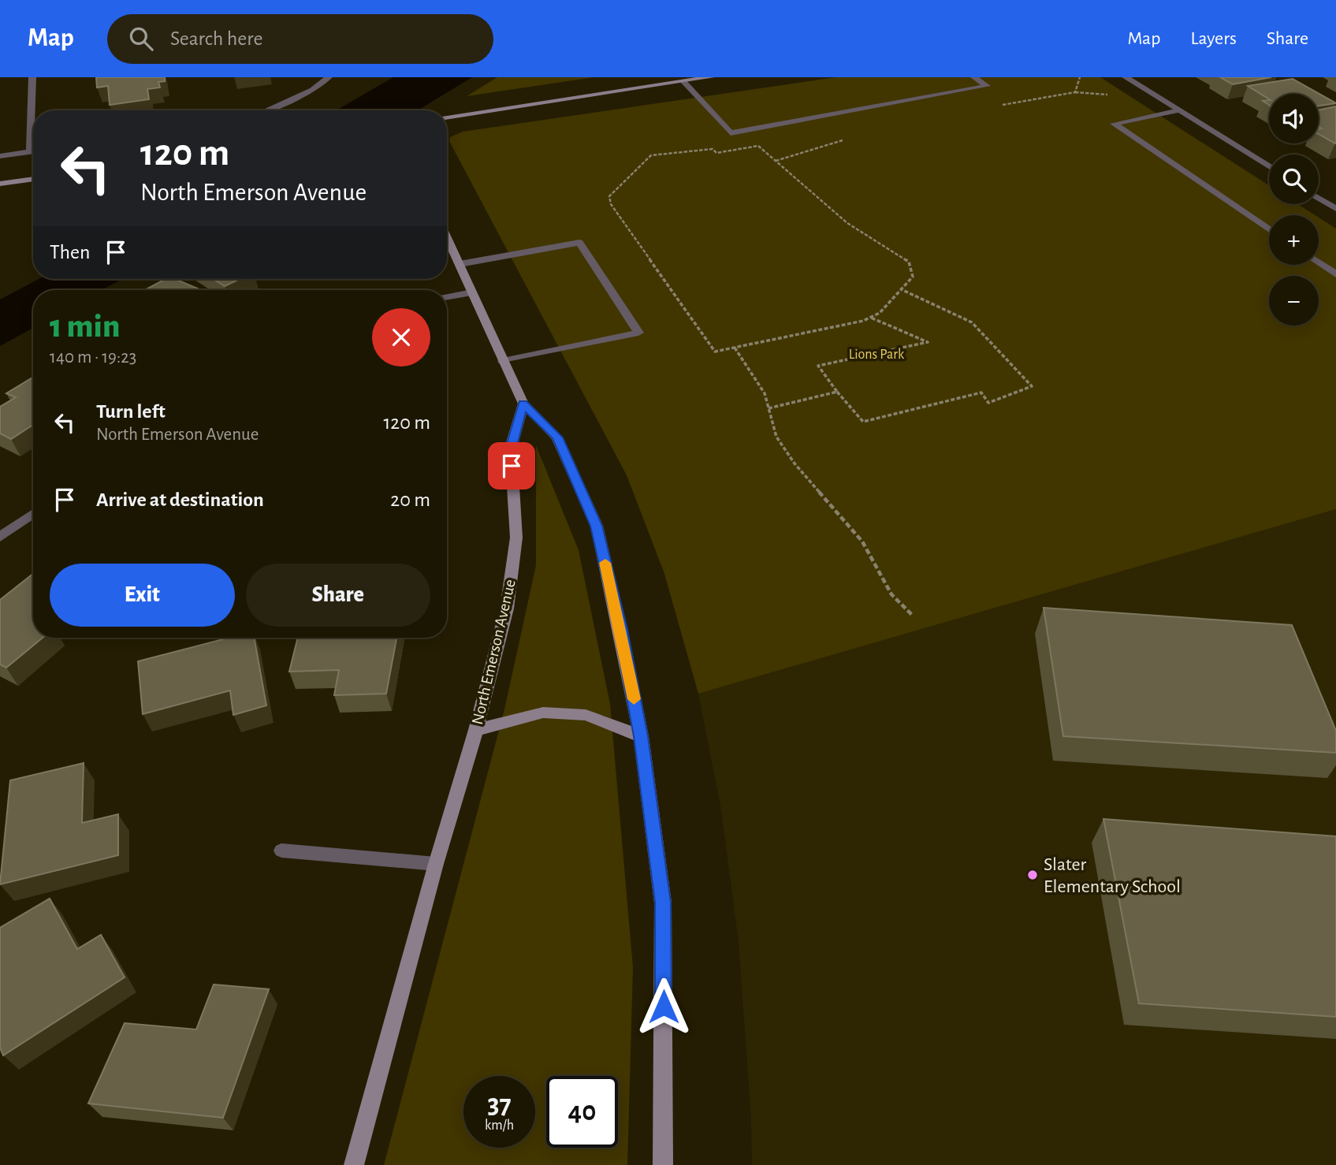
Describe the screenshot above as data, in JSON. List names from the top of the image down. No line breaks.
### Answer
{"streets":{"street":["North Emerson Avenue"]},"parks":["Lions Park"],"places":["Slater Elementary School"],"page":{"header":"Map","search":"Search here","nav":["Map","Layers","Share"],"map_buttons":["+","−"],"turn":["120 m","North Emerson Avenue"],"then":"Then","heading":["1 min","140 m · 19:23"],"list":[{"name":"Turn left","note":"North Emerson Avenue","value":"120 m"},{"name":"Arrive at destination","value":"20 m"}],"buttons":["Exit","Share"],"speed":"37 km/h","limit":"40"}}
